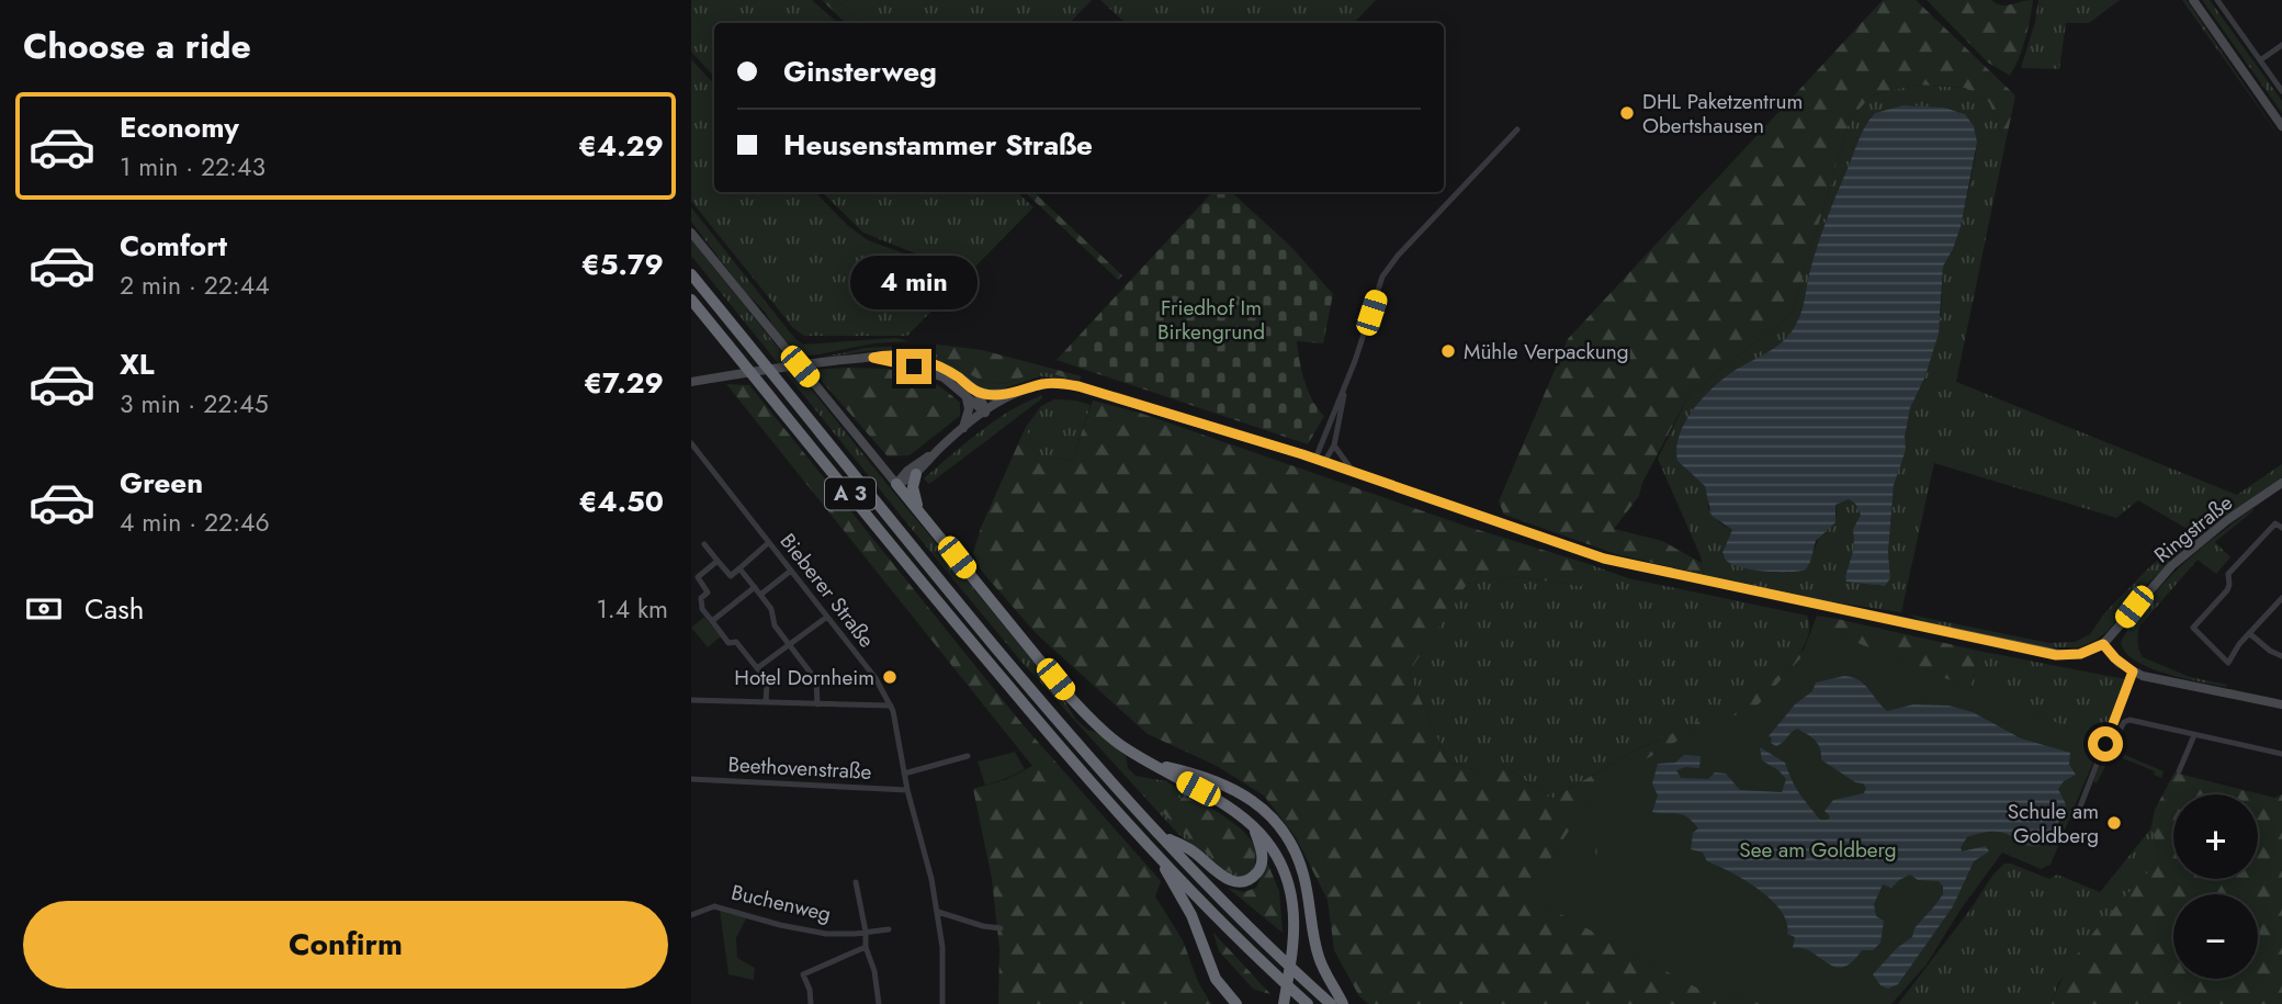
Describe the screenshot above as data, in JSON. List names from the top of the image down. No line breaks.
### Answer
{"streets":{"highway":["A 3"],"main road":["Ringstraße"],"street":["Bieberer Straße","Beethovenstraße","Buchenweg"]},"crossings":[["Bieberer Straße","Beethovenstraße"]],"parks":["Friedhof Im Birkengrund","See am Goldberg"],"places":["DHL Paketzentrum Obertshausen","Mühle Verpackung","Hotel Dornheim","Schule am Goldberg"],"page":{"heading":"Choose a ride","banner":["Ginsterweg","Heusenstammer Straße"],"list":[{"name":"Economy","note":"1 min · 22:43","value":"€4.29"},{"name":"Comfort","note":"2 min · 22:44","value":"€5.79"},{"name":"XL","note":"3 min · 22:45","value":"€7.29"},{"name":"Green","note":"4 min · 22:46","value":"€4.50"}],"bubble":"4 min","pay":["Cash","1.4 km"],"map_buttons":["+","−"],"buttons":"Confirm"}}
